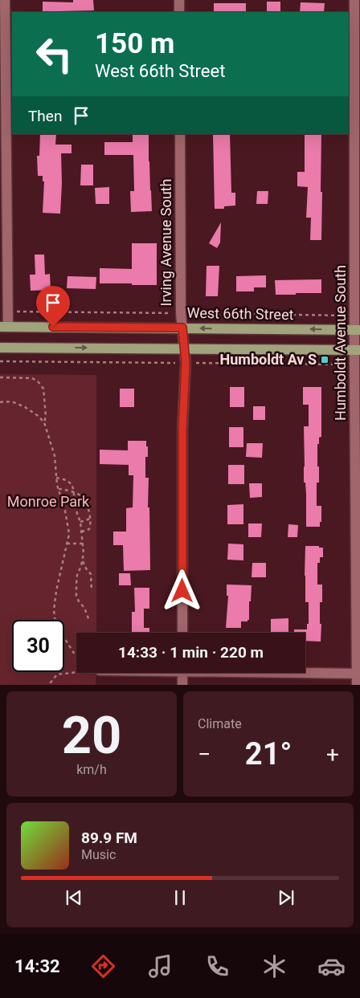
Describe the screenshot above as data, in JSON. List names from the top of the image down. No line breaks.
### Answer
{"streets":{"main road":["West 66th Street"],"street":["Irving Avenue South","Humboldt Avenue South"]},"crossings":[["Irving Avenue South","West 66th Street"],["West 66th Street","Humboldt Avenue South"]],"parks":["Monroe Park"],"places":{"transit":["Humboldt Av S"]},"page":{"turn":["150 m","West 66th Street"],"then":"Then","limit":"30","trip":"14:33 · 1 min · 220 m","tile":[["20","km/h"],"Climate"],"heat":["−","21°","+"],"song":["89.9 FM","Music"],"tabs":"14:32"}}
